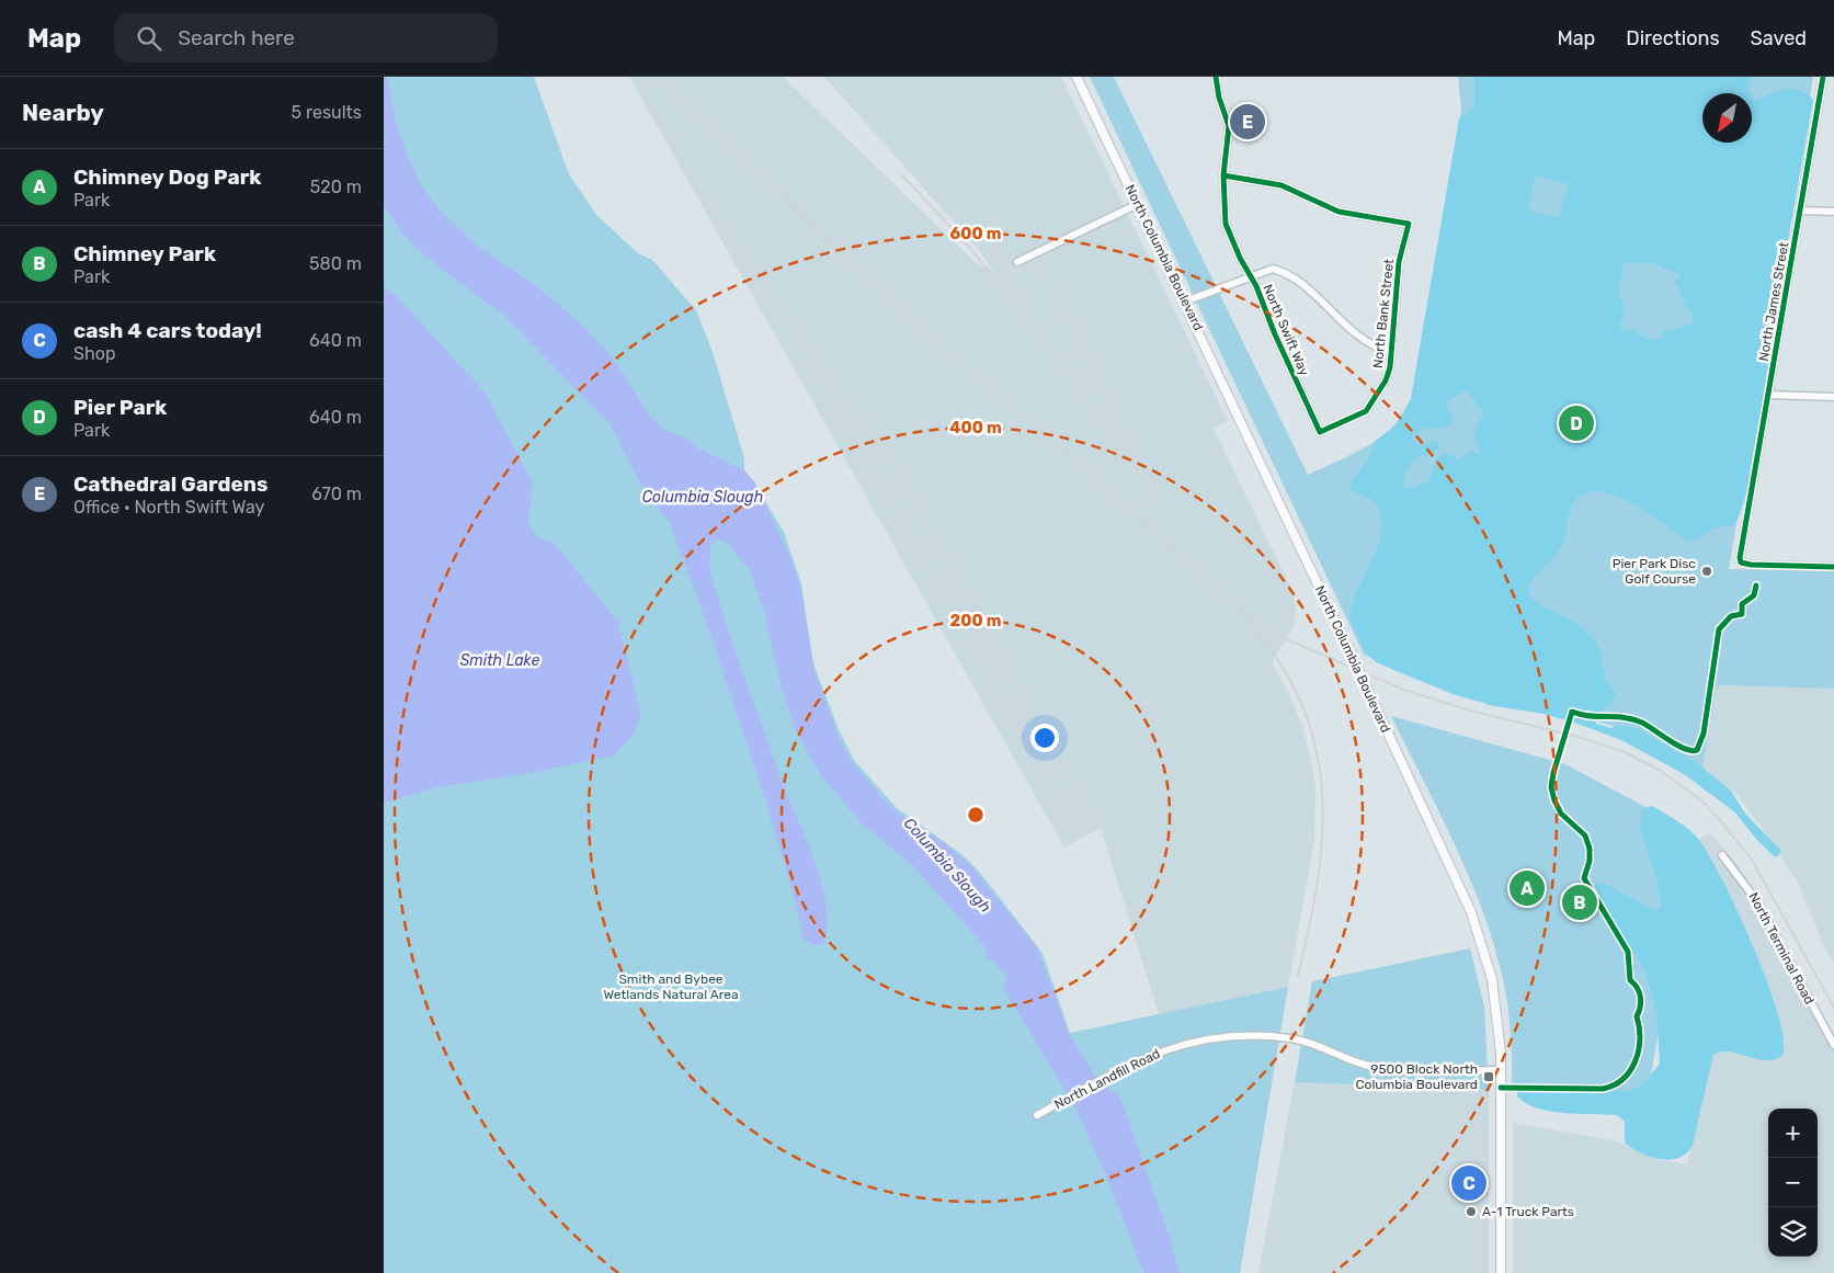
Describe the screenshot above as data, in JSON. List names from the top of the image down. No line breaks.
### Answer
{"streets":{"main road":["North Columbia Boulevard"],"street":["North James Street","North Bank Street","North Swift Way","North Terminal Road","North Landfill Road"]},"crossings":[["North Columbia Boulevard","North Landfill Road"],["North Bank Street","North Swift Way"]],"water":["Columbia Slough","Smith Lake"],"parks":["Smith and Bybee Wetlands Natural Area"],"places":{"other":["Pier Park Disc Golf Course","A-1 Truck Parts"],"transit":["9500 Block North Columbia Boulevard"]},"north":"bottom left","page":{"header":"Map","search":"Search here","nav":["Map","Directions","Saved"],"heading":["Nearby","5 results"],"pins":["E","D","A","B","C"],"list":[{"mark":"A","name":"Chimney Dog Park","note":"Park","value":"520 m"},{"mark":"B","name":"Chimney Park","note":"Park","value":"580 m"},{"mark":"C","name":"cash 4 cars today!","note":"Shop","value":"640 m"},{"mark":"D","name":"Pier Park","note":"Park","value":"640 m"},{"mark":"E","name":"Cathedral Gardens","note":"Office · North Swift Way","value":"670 m"}],"map_buttons":["+","−"]},"rings":["600 m","400 m","200 m"]}
